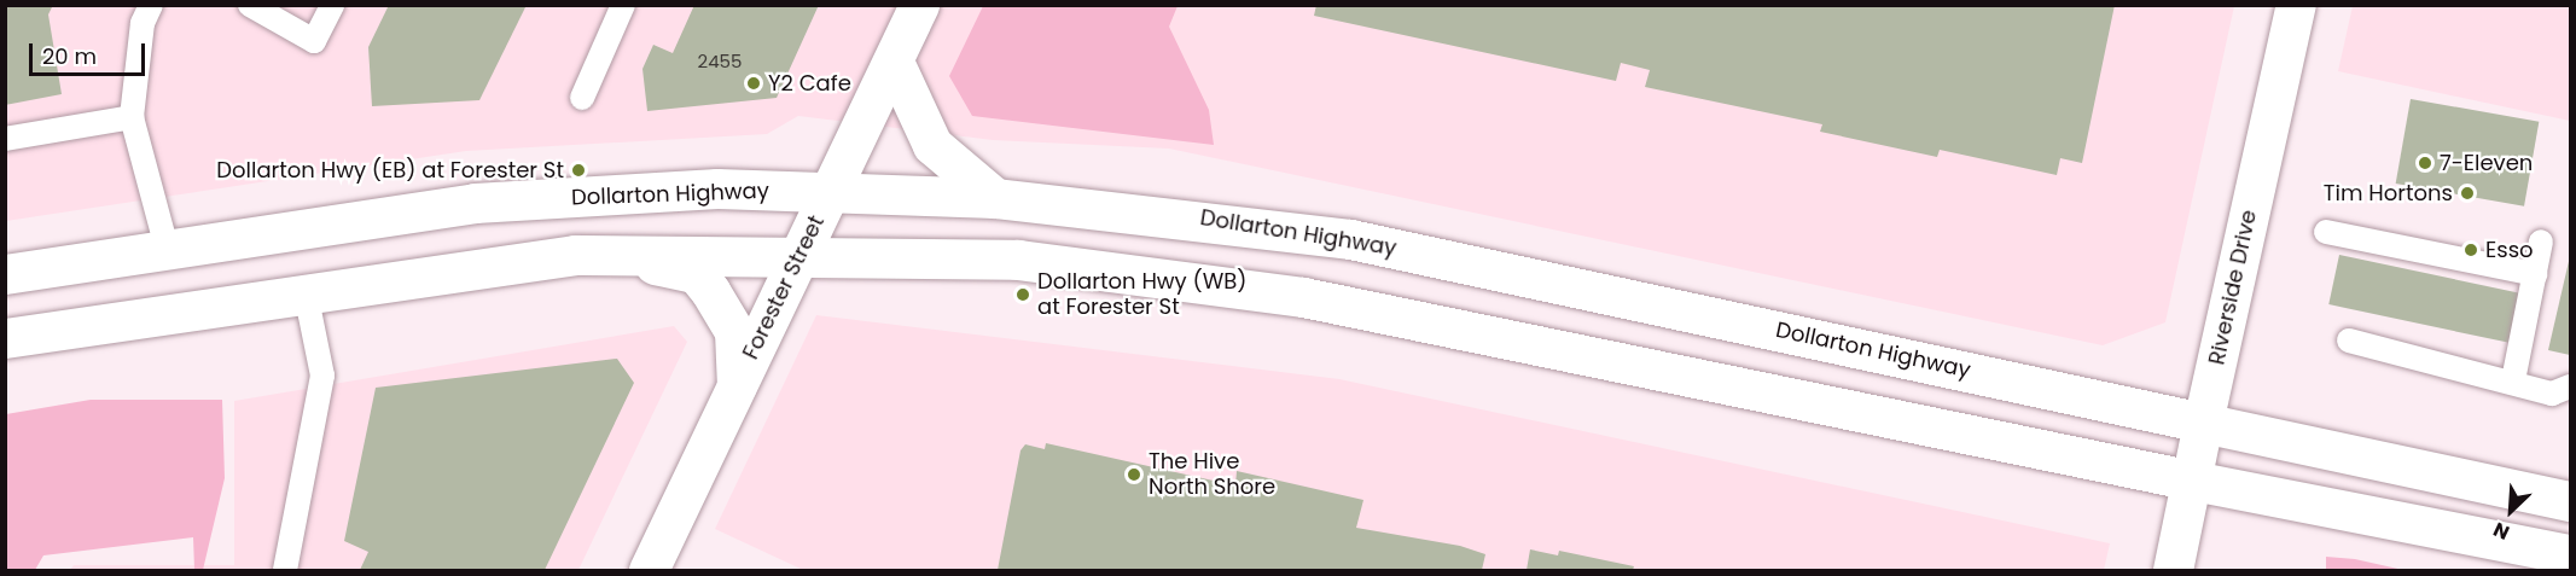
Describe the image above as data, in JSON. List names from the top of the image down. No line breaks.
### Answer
{"streets":{"street":["Dollarton Highway","Forester Street","Riverside Drive"]},"crossings":[["Dollarton Highway","Forester Street"],["Dollarton Highway","Riverside Drive"]],"places":["Y2 Cafe","7-Eleven","Dollarton Hwy (EB) at Forester St","Tim Hortons","Esso","Dollarton Hwy (WB) at Forester St","The Hive North Shore"],"house_numbers":["2455"],"scale_bar":"20 m","north":"bottom left"}
